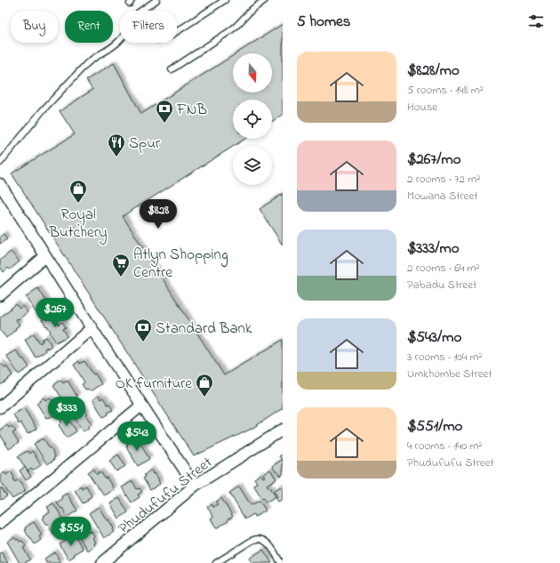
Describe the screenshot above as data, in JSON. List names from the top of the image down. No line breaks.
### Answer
{"streets":{"street":["Phudufufu Street"]},"places":{"bank":["FNB","Standard Bank"],"restaurant":["Spur"],"shop":["Royal Butchery","OK furniture"],"supermarket":["Atlyn Shopping Centre"]},"north":"bottom","page":{"heading":"5 homes","chip":["Buy","Rent","Filters"],"list":[{"name":"$828/mo","note":"5 rooms · 148 m² · House"},{"name":"$267/mo","note":"2 rooms · 72 m² · Mowana Street"},{"name":"$333/mo","note":"2 rooms · 64 m² · Pabadu Street"},{"name":"$543/mo","note":"3 rooms · 104 m² · Umkhombe Street"},{"name":"$551/mo","note":"4 rooms · 140 m² · Phudufufu Street"}],"price":["$828","$267","$333","$543","$551"]}}
